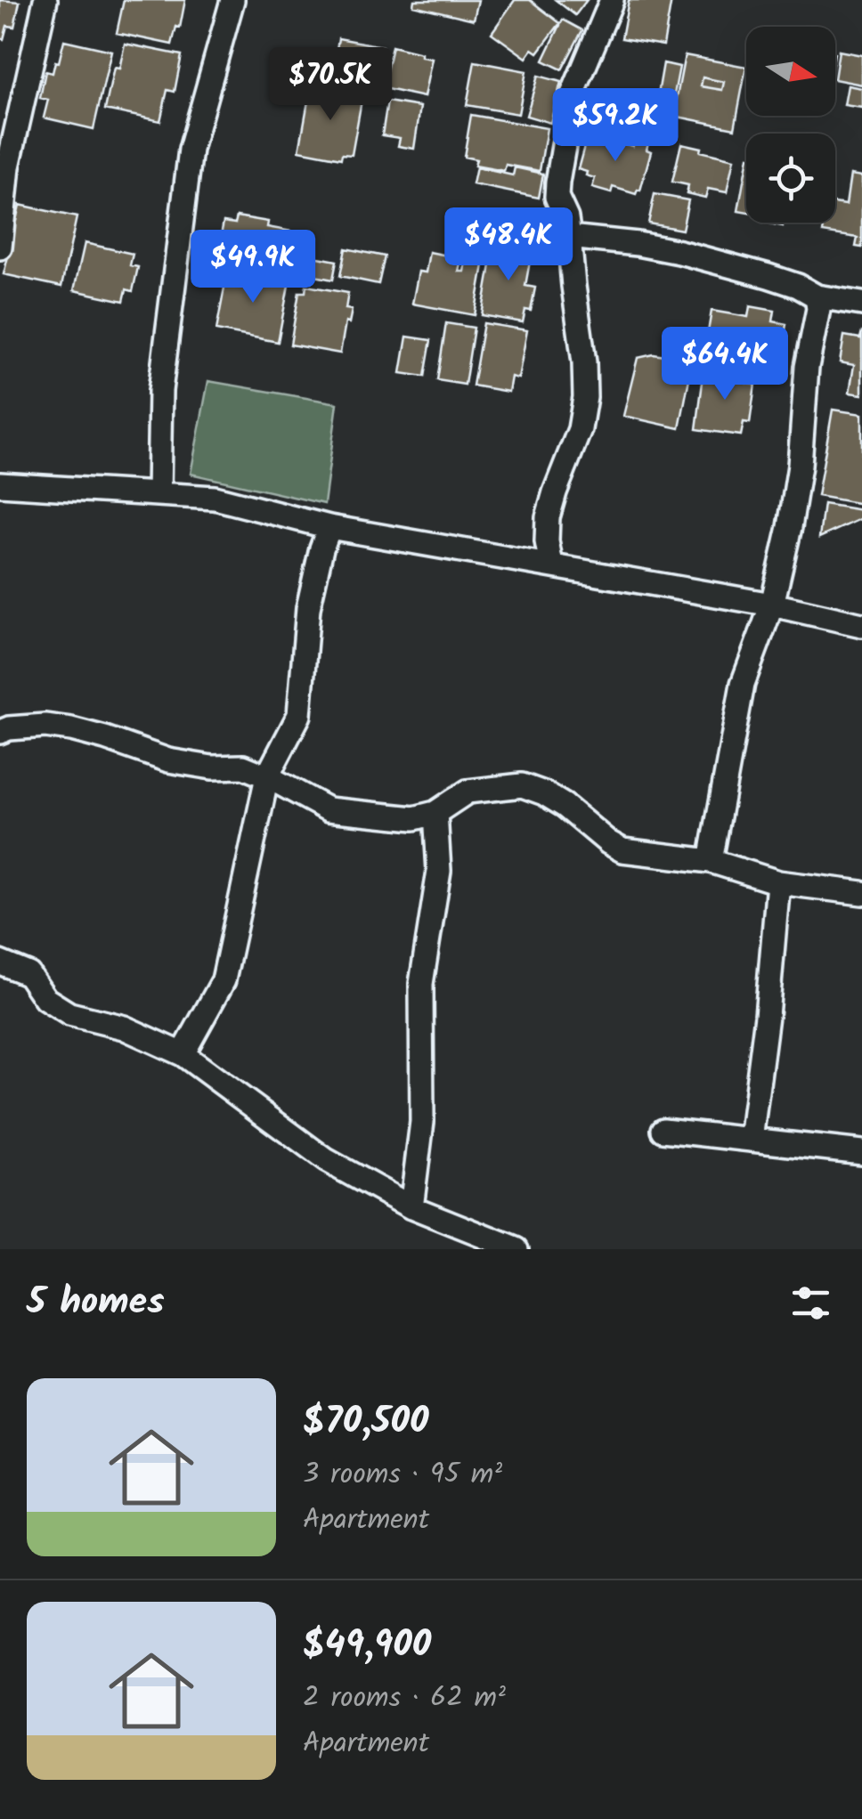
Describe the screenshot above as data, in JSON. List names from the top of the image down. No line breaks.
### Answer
{"north":"right","page":{"price":["$70.5K","$59.2K","$48.4K","$49.9K","$64.4K"],"heading":"5 homes","list":[{"name":"$70,500","note":"3 rooms · 95 m² · Apartment"},{"name":"$49,900","note":"2 rooms · 62 m² · Apartment"}]}}
